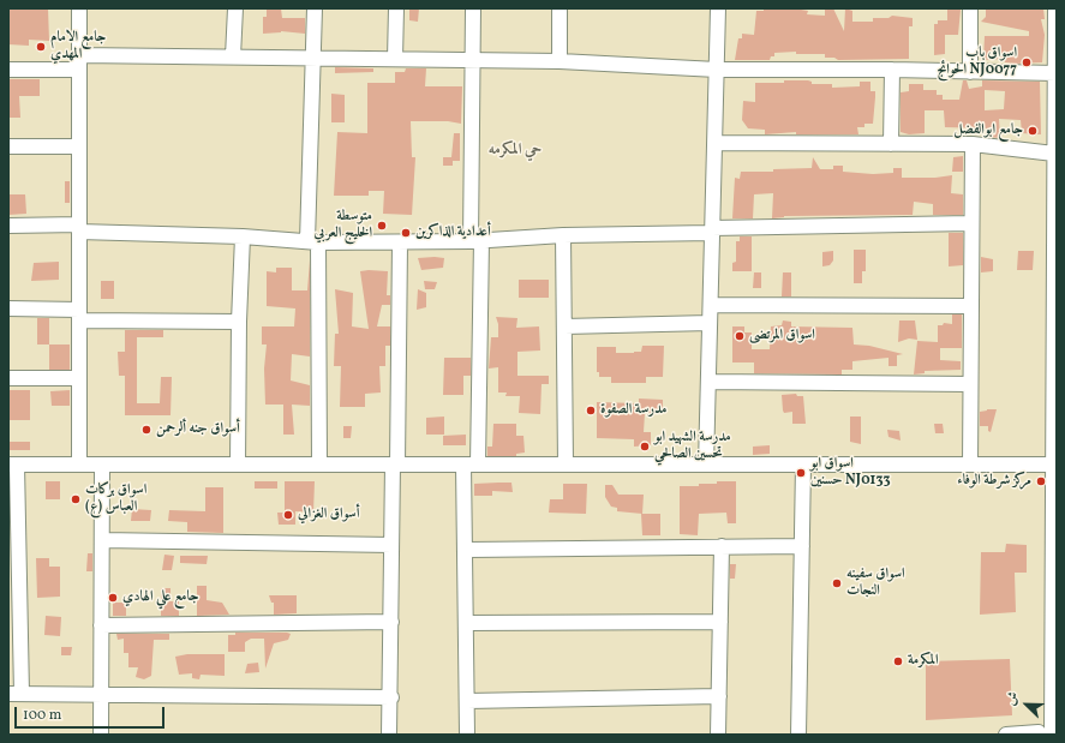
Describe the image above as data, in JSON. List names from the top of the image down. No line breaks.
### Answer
{"districts":["حي المكرمه"],"places":["جامع الامام المهدي","اسواق باب الحوائج NJ0077","جامع ابوالفضل","متوسطة الخليج العربي","أعدادية الذاكرين","اسواق المرتضى","مدرسة الصفوة","أسواق جنه ألرحمن","مدرسة الشهيد ابو تحسين الصالحي","اسواق ابو حسنين NJ0133","مركز شرطة الوفاء","اسواق بركات العباس (ع)","أسواق الغزالي","اسواق سفينه النجات","جامع علي الهادي","المكرمة"],"scale_bar":"100 m","north":"top left"}
